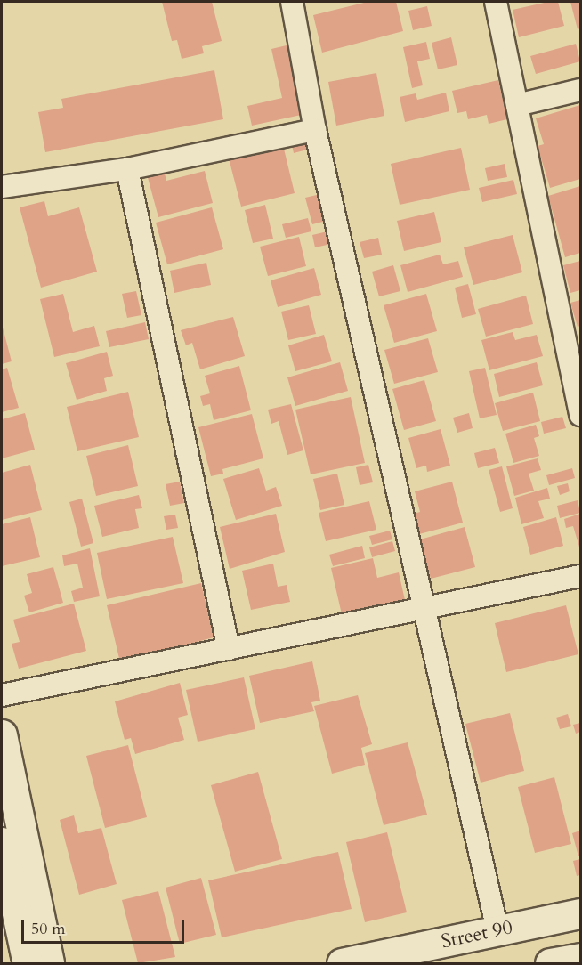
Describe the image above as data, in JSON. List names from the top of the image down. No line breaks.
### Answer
{"streets":{"street":["Street 90"]},"scale_bar":"50 m"}
